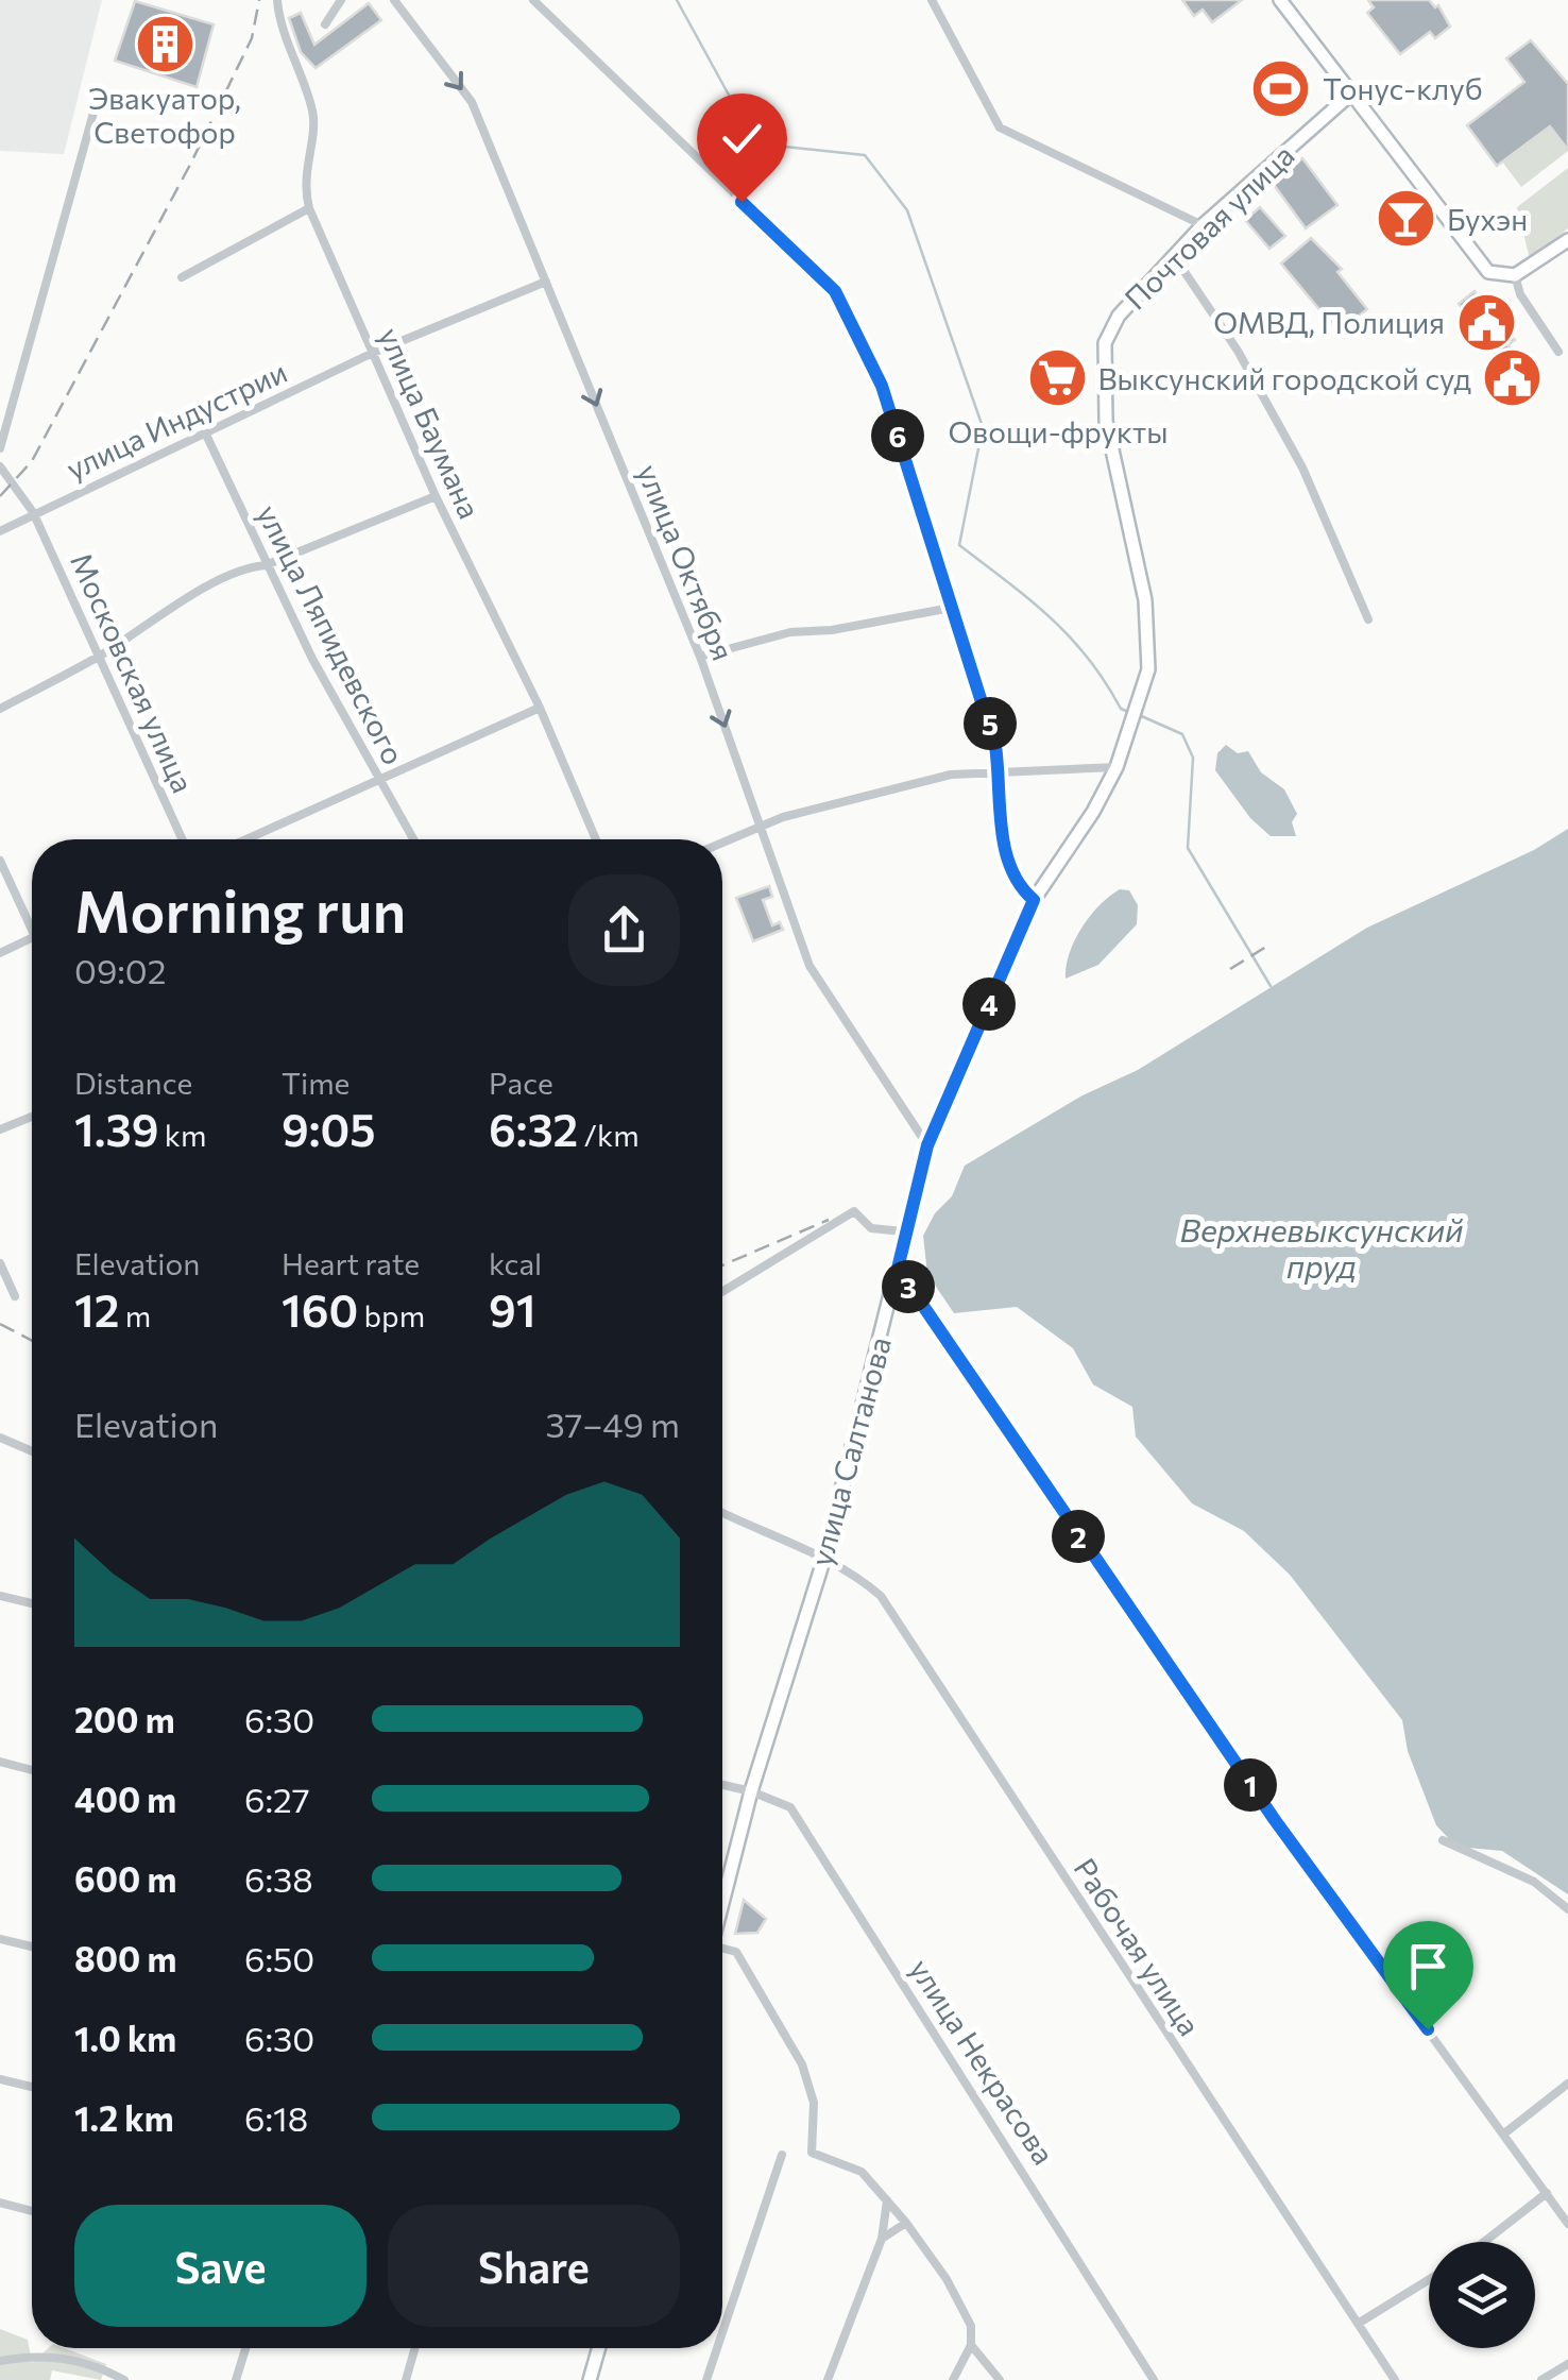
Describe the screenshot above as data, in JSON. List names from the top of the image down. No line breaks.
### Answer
{"streets":{"main road":["Почтовая улица","улица Салтанова"],"street":["улица Индустрии","улица Баумана","улица Октября","улица Ляпидевского","Московская улица","Рабочая улица","улица Некрасова"]},"crossings":[["Почтовая улица","улица Салтанова"],["улица Индустрии","улица Баумана"],["улица Индустрии","улица Октября"],["улица Индустрии","улица Ляпидевского"],["улица Индустрии","Московская улица"],["улица Октября","улица Салтанова"],["улица Салтанова","Рабочая улица"],["улица Салтанова","улица Некрасова"]],"one_way":["улица Октября"],"water":["Верхневыксунский пруд"],"places":{"building":["Эвакуатор, Светофор"],"sports":["Тонус-клуб"],"bar":["Бухэн"],"public building":["ОМВД, Полиция","Выксунский городской суд"],"supermarket":["Овощи-фрукты"]},"page":{"pins":["6","5","4","3","2","1"],"heading":["Morning run","09:02"],"stats":[["Distance","1.39 km"],["Time","9:05"],["Pace","6:32 /km"],["Elevation","12 m"],["Heart rate","160 bpm"],["kcal","91"]],"chart":["Elevation","37–49 m"],"list":[{"name":"200 m","note":"6:30"},{"name":"400 m","note":"6:27"},{"name":"600 m","note":"6:38"},{"name":"800 m","note":"6:50"},{"name":"1.0 km","note":"6:30"},{"name":"1.2 km","note":"6:18"}],"buttons":["Save","Share"]}}
